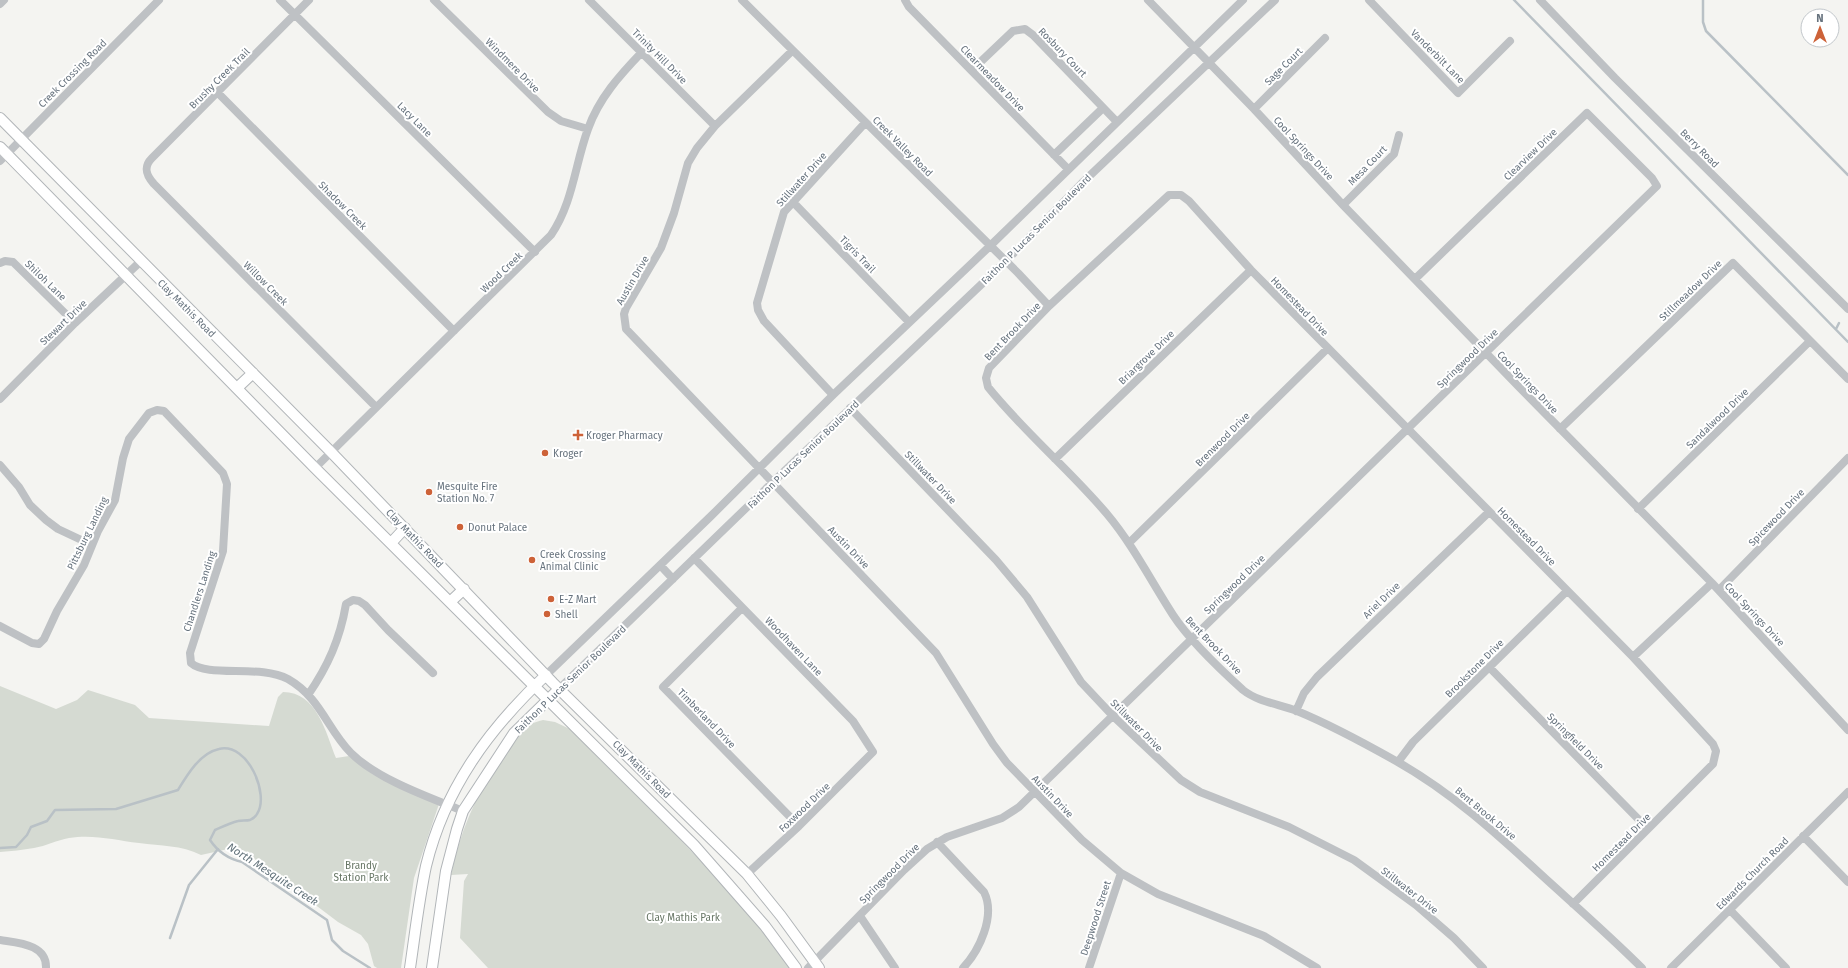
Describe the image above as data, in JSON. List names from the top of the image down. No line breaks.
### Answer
{"streets":{"main road":["Faithon P Lucas Senior Boulevard","Clay Mathis Road"],"street":["Rosbury Court","Trinity Hill Drive","Vanderbilt Lane","Windmere Drive","Sage Court","Creek Crossing Road","Brushy Creek Trail","Clearmeadow Drive","Lacy Lane","Creek Valley Road","Cool Springs Drive","Berry Road","Clearview Drive","Mesa Court","Stillwater Drive","Shadow Creek","Tigris Trail","Wood Creek","Shiloh Lane","Austin Drive","Willow Creek","Stillmeadow Drive","Homestead Drive","Stewart Drive","Bent Brook Drive","Briargrove Drive","Springwood Drive","Sandalwood Drive","Brenwood Drive","Spicewood Drive","Pittsburg Landing","Chandlers Landing","Ariel Drive","Woodhaven Lane","Brookstone Drive","Timberland Drive","Springfield Drive","Foxwood Drive","Edwards Church Road","Deepwood Street"]},"crossings":[["Rosbury Court","Clearmeadow Drive"],["Rosbury Court","Faithon P Lucas Senior Boulevard"],["Trinity Hill Drive","Wood Creek"],["Trinity Hill Drive","Austin Drive"],["Windmere Drive","Wood Creek"],["Sage Court","Cool Springs Drive"],["Creek Crossing Road","Clay Mathis Road"],["Brushy Creek Trail","Lacy Lane"],["Brushy Creek Trail","Shadow Creek"],["Brushy Creek Trail","Willow Creek"],["Clearmeadow Drive","Faithon P Lucas Senior Boulevard"],["Lacy Lane","Wood Creek"],["Creek Valley Road","Stillwater Drive"],["Creek Valley Road","Faithon P Lucas Senior Boulevard"],["Creek Valley Road","Austin Drive"],["Creek Valley Road","Bent Brook Drive"],["Cool Springs Drive","Clearview Drive"],["Cool Springs Drive","Mesa Court"],["Cool Springs Drive","Faithon P Lucas Senior Boulevard"],["Cool Springs Drive","Stillmeadow Drive"],["Cool Springs Drive","Springwood Drive"],["Cool Springs Drive","Sandalwood Drive"],["Cool Springs Drive","Spicewood Drive"],["Clearview Drive","Springwood Drive"],["Stillwater Drive","Faithon P Lucas Senior Boulevard"],["Stillwater Drive","Tigris Trail"],["Stillwater Drive","Springwood Drive"],["Shadow Creek","Wood Creek"],["Faithon P Lucas Senior Boulevard","Tigris Trail"],["Faithon P Lucas Senior Boulevard","Austin Drive"],["Faithon P Lucas Senior Boulevard","Clay Mathis Road"],["Faithon P Lucas Senior Boulevard","Woodhaven Lane"],["Wood Creek","Willow Creek"],["Wood Creek","Clay Mathis Road"],["Shiloh Lane","Stewart Drive"],["Austin Drive","Springwood Drive"],["Austin Drive","Deepwood Street"],["Stillmeadow Drive","Sandalwood Drive"],["Homestead Drive","Bent Brook Drive"],["Homestead Drive","Briargrove Drive"],["Homestead Drive","Springwood Drive"],["Homestead Drive","Brenwood Drive"],["Homestead Drive","Ariel Drive"],["Homestead Drive","Brookstone Drive"],["Homestead Drive","Springfield Drive"],["Clay Mathis Road","Stewart Drive"],["Clay Mathis Road","Springwood Drive"],["Clay Mathis Road","Foxwood Drive"],["Bent Brook Drive","Briargrove Drive"],["Bent Brook Drive","Springwood Drive"],["Bent Brook Drive","Brenwood Drive"],["Bent Brook Drive","Ariel Drive"],["Bent Brook Drive","Brookstone Drive"],["Pittsburg Landing","Chandlers Landing"],["Woodhaven Lane","Timberland Drive"],["Woodhaven Lane","Foxwood Drive"],["Brookstone Drive","Springfield Drive"],["Timberland Drive","Foxwood Drive"]],"water":["North Mesquite Creek"],"parks":["Brandy Station Park","Clay Mathis Park"],"places":{"health":["Kroger Pharmacy"],"other":["Kroger","Mesquite Fire Station No. 7","Donut Palace","Creek Crossing Animal Clinic","E-Z Mart","Shell"]},"north":"top"}
